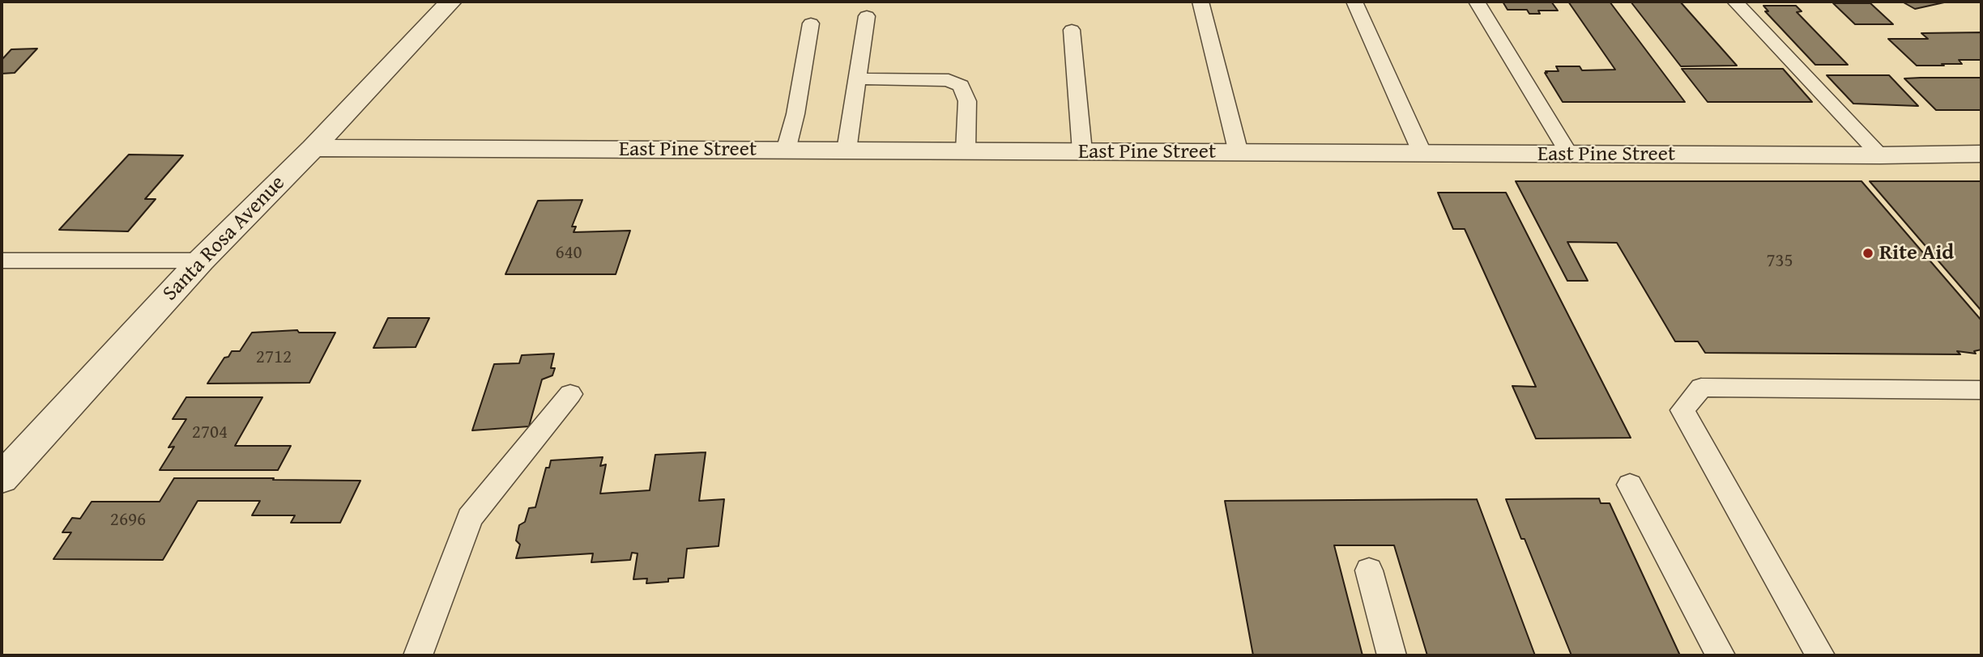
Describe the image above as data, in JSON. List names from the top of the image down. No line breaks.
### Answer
{"streets":{"street":["East Pine Street","Santa Rosa Avenue"]},"crossings":[["East Pine Street","Santa Rosa Avenue"]],"places":["Rite Aid"],"house_numbers":["640","735","2712","2704","2696"]}
